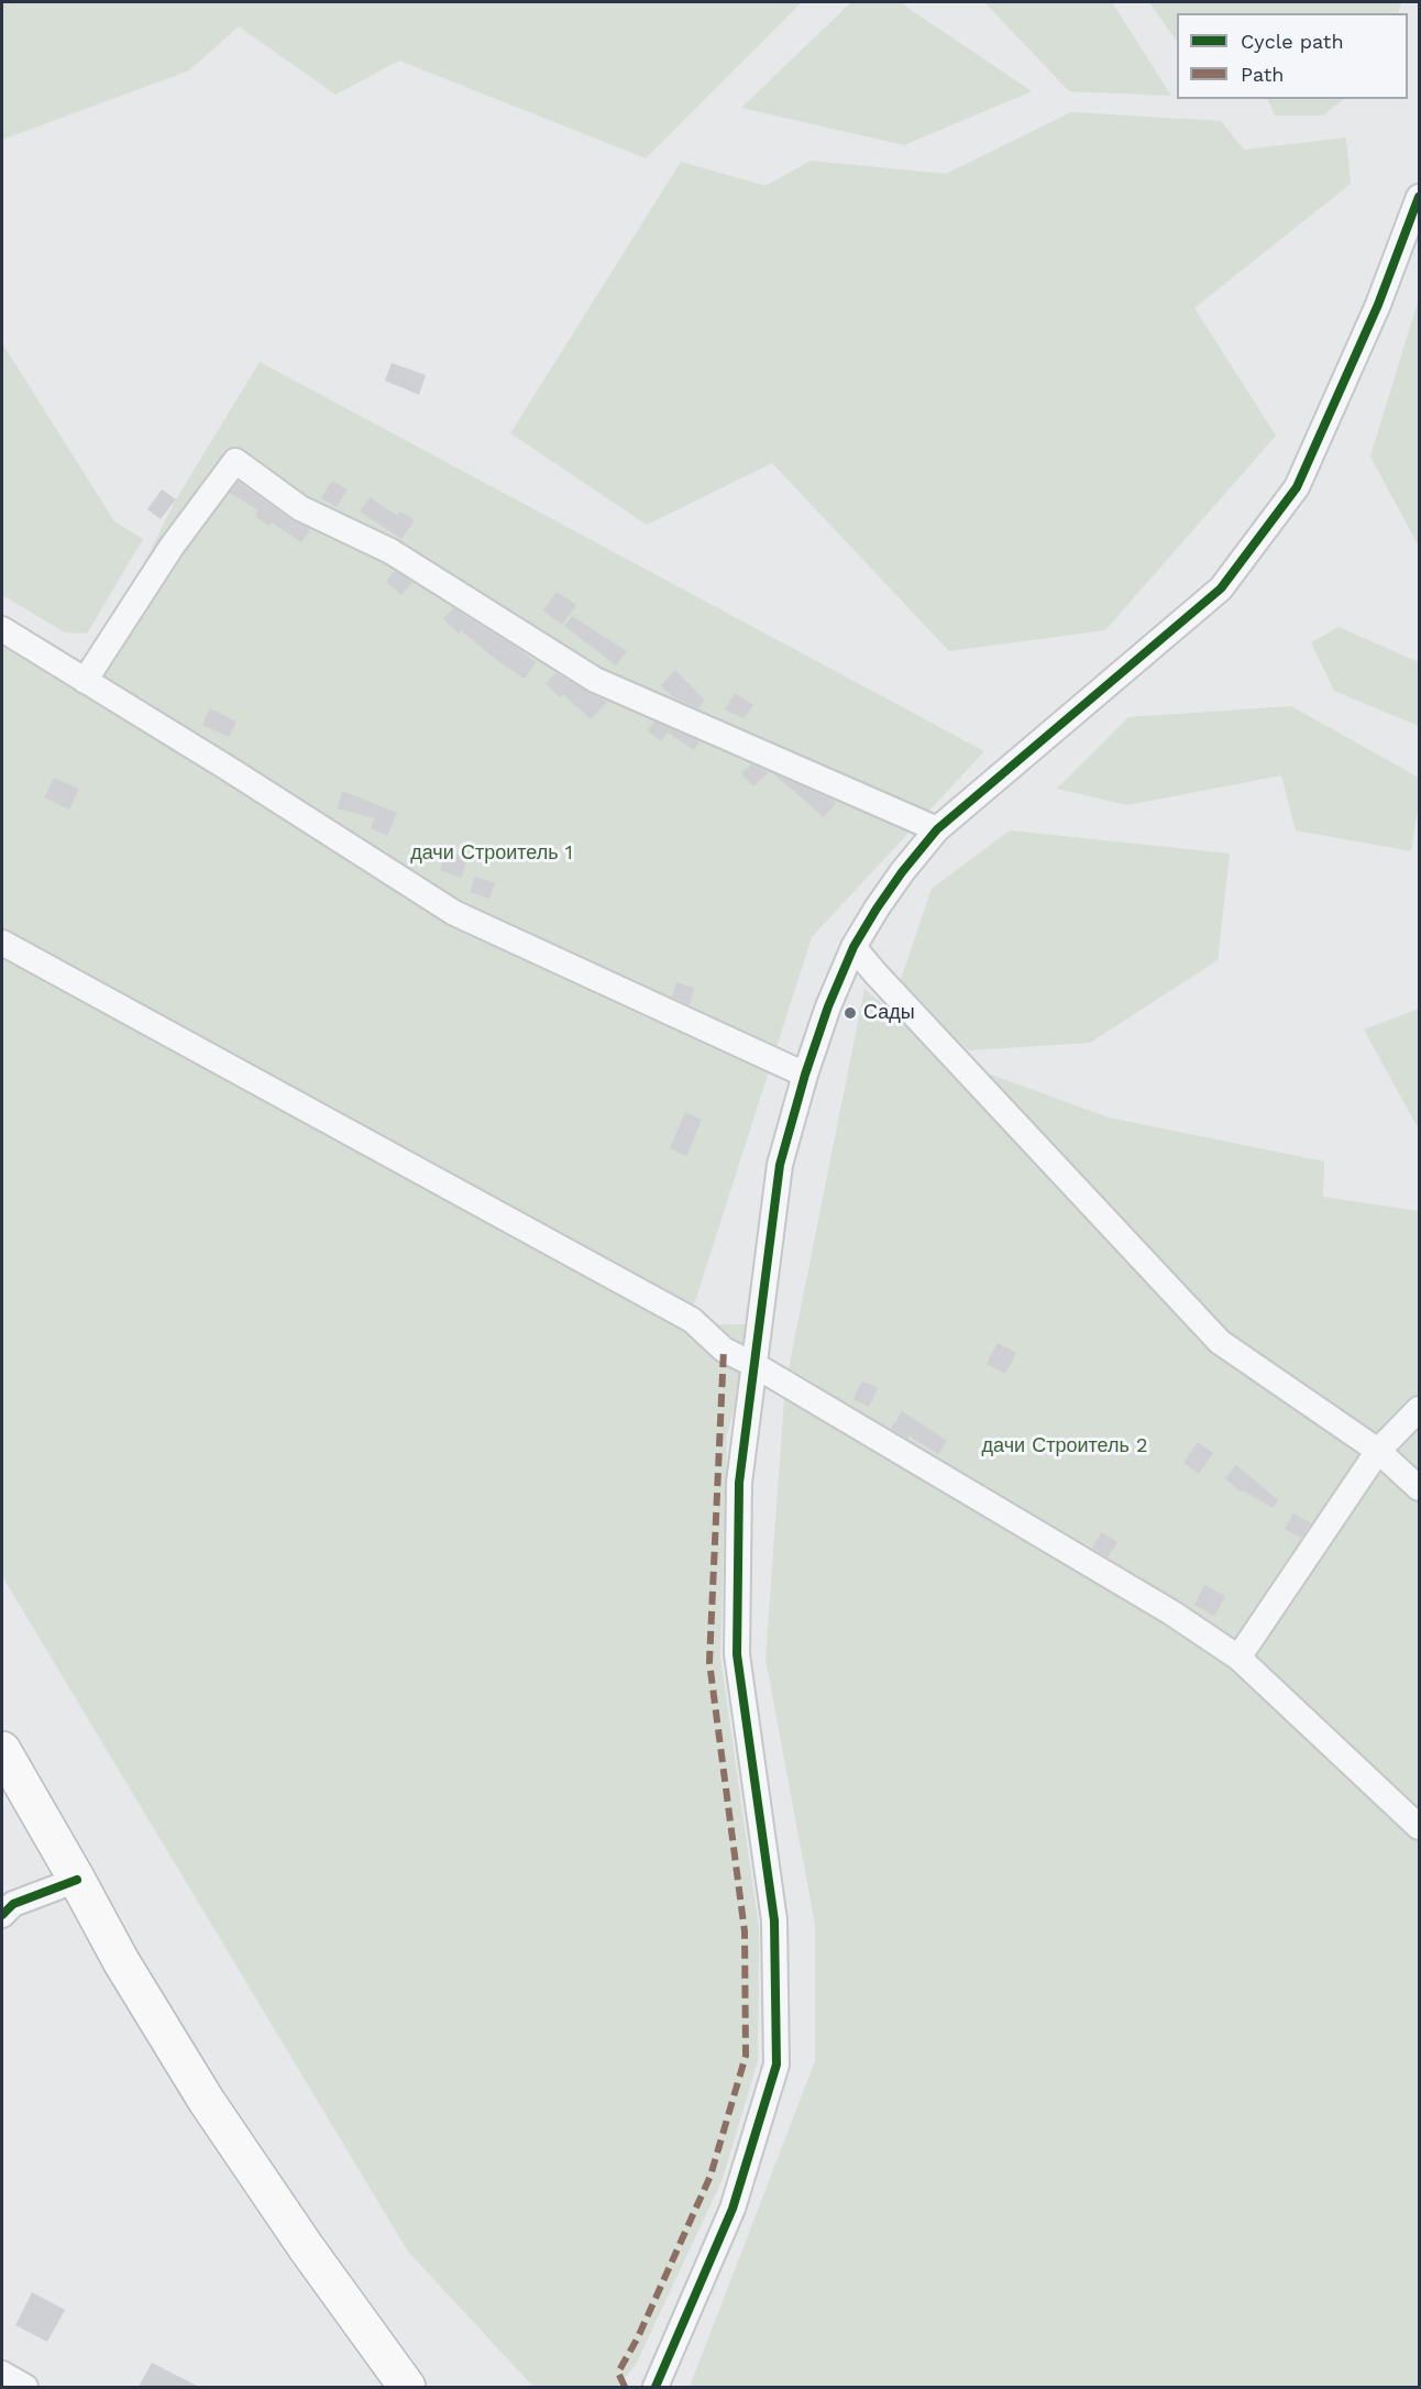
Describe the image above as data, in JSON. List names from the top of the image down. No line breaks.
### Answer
{"parks":["дачи Строитель 1","дачи Строитель 2"],"places":["Сады"],"legend":["Cycle path","Path"]}
